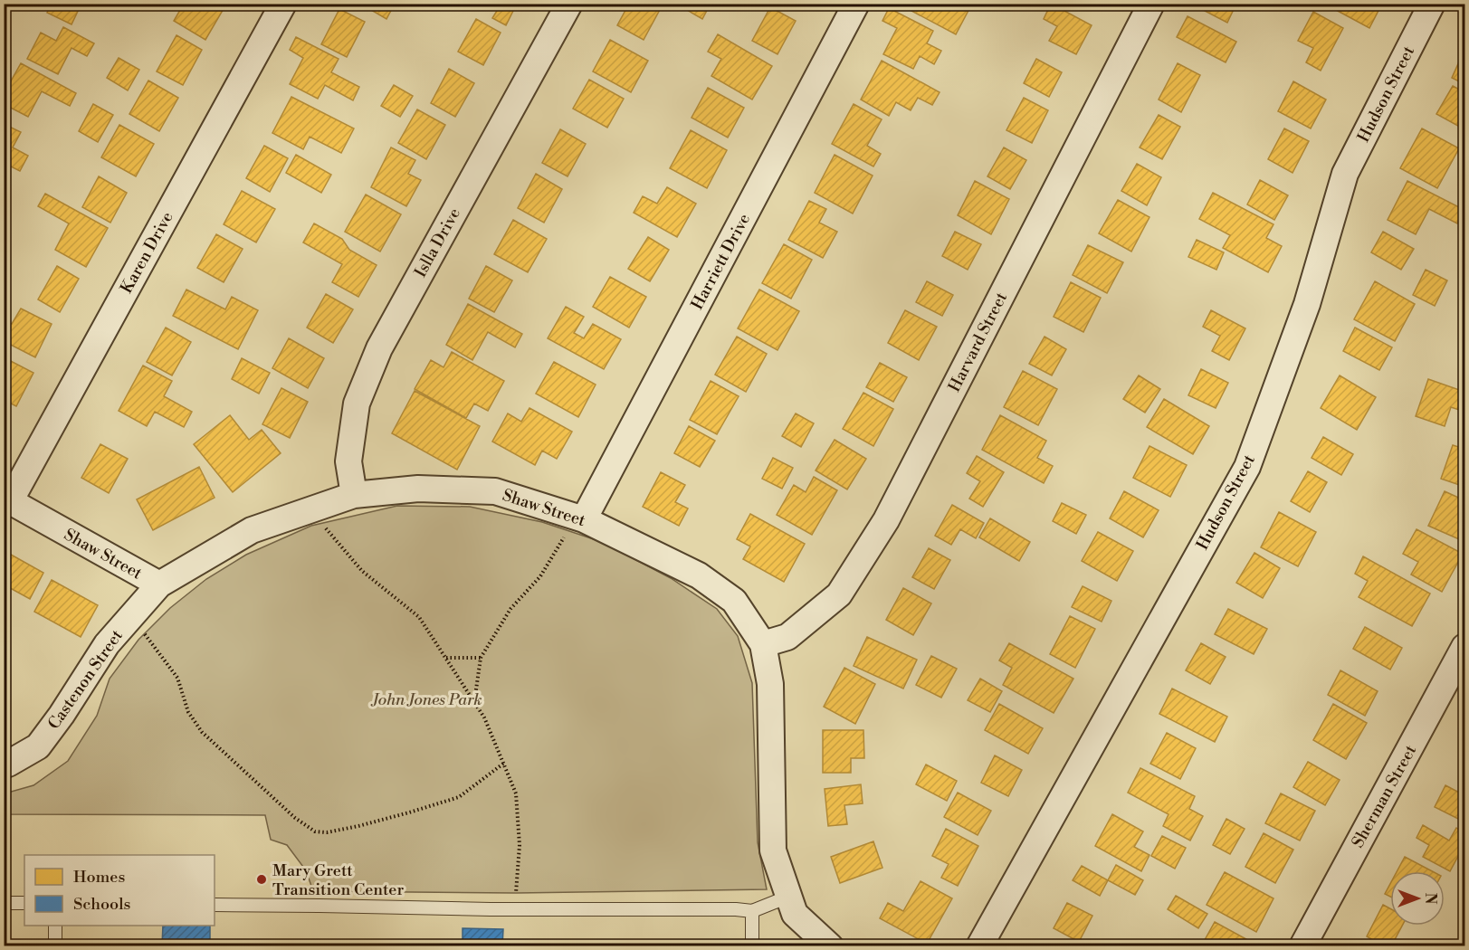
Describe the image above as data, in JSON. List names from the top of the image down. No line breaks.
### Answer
{"streets":{"street":["Hudson Street","Islla Drive","Karen Drive","Harriett Drive","Harvard Street","Shaw Street","Castenon Street","Sherman Street"]},"crossings":[["Islla Drive","Shaw Street"],["Karen Drive","Shaw Street"],["Harriett Drive","Shaw Street"],["Harvard Street","Shaw Street"],["Shaw Street","Castenon Street"]],"parks":["John Jones Park"],"places":["Mary Grett Transition Center"],"legend":["Homes","Schools"],"north":"right"}
